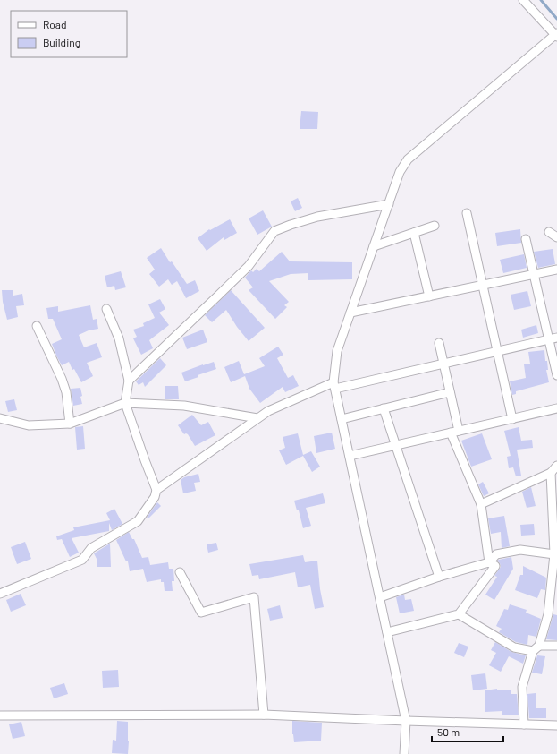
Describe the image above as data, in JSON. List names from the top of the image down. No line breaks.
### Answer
{"legend":["Road","Building"],"scale_bar":"50 m"}
